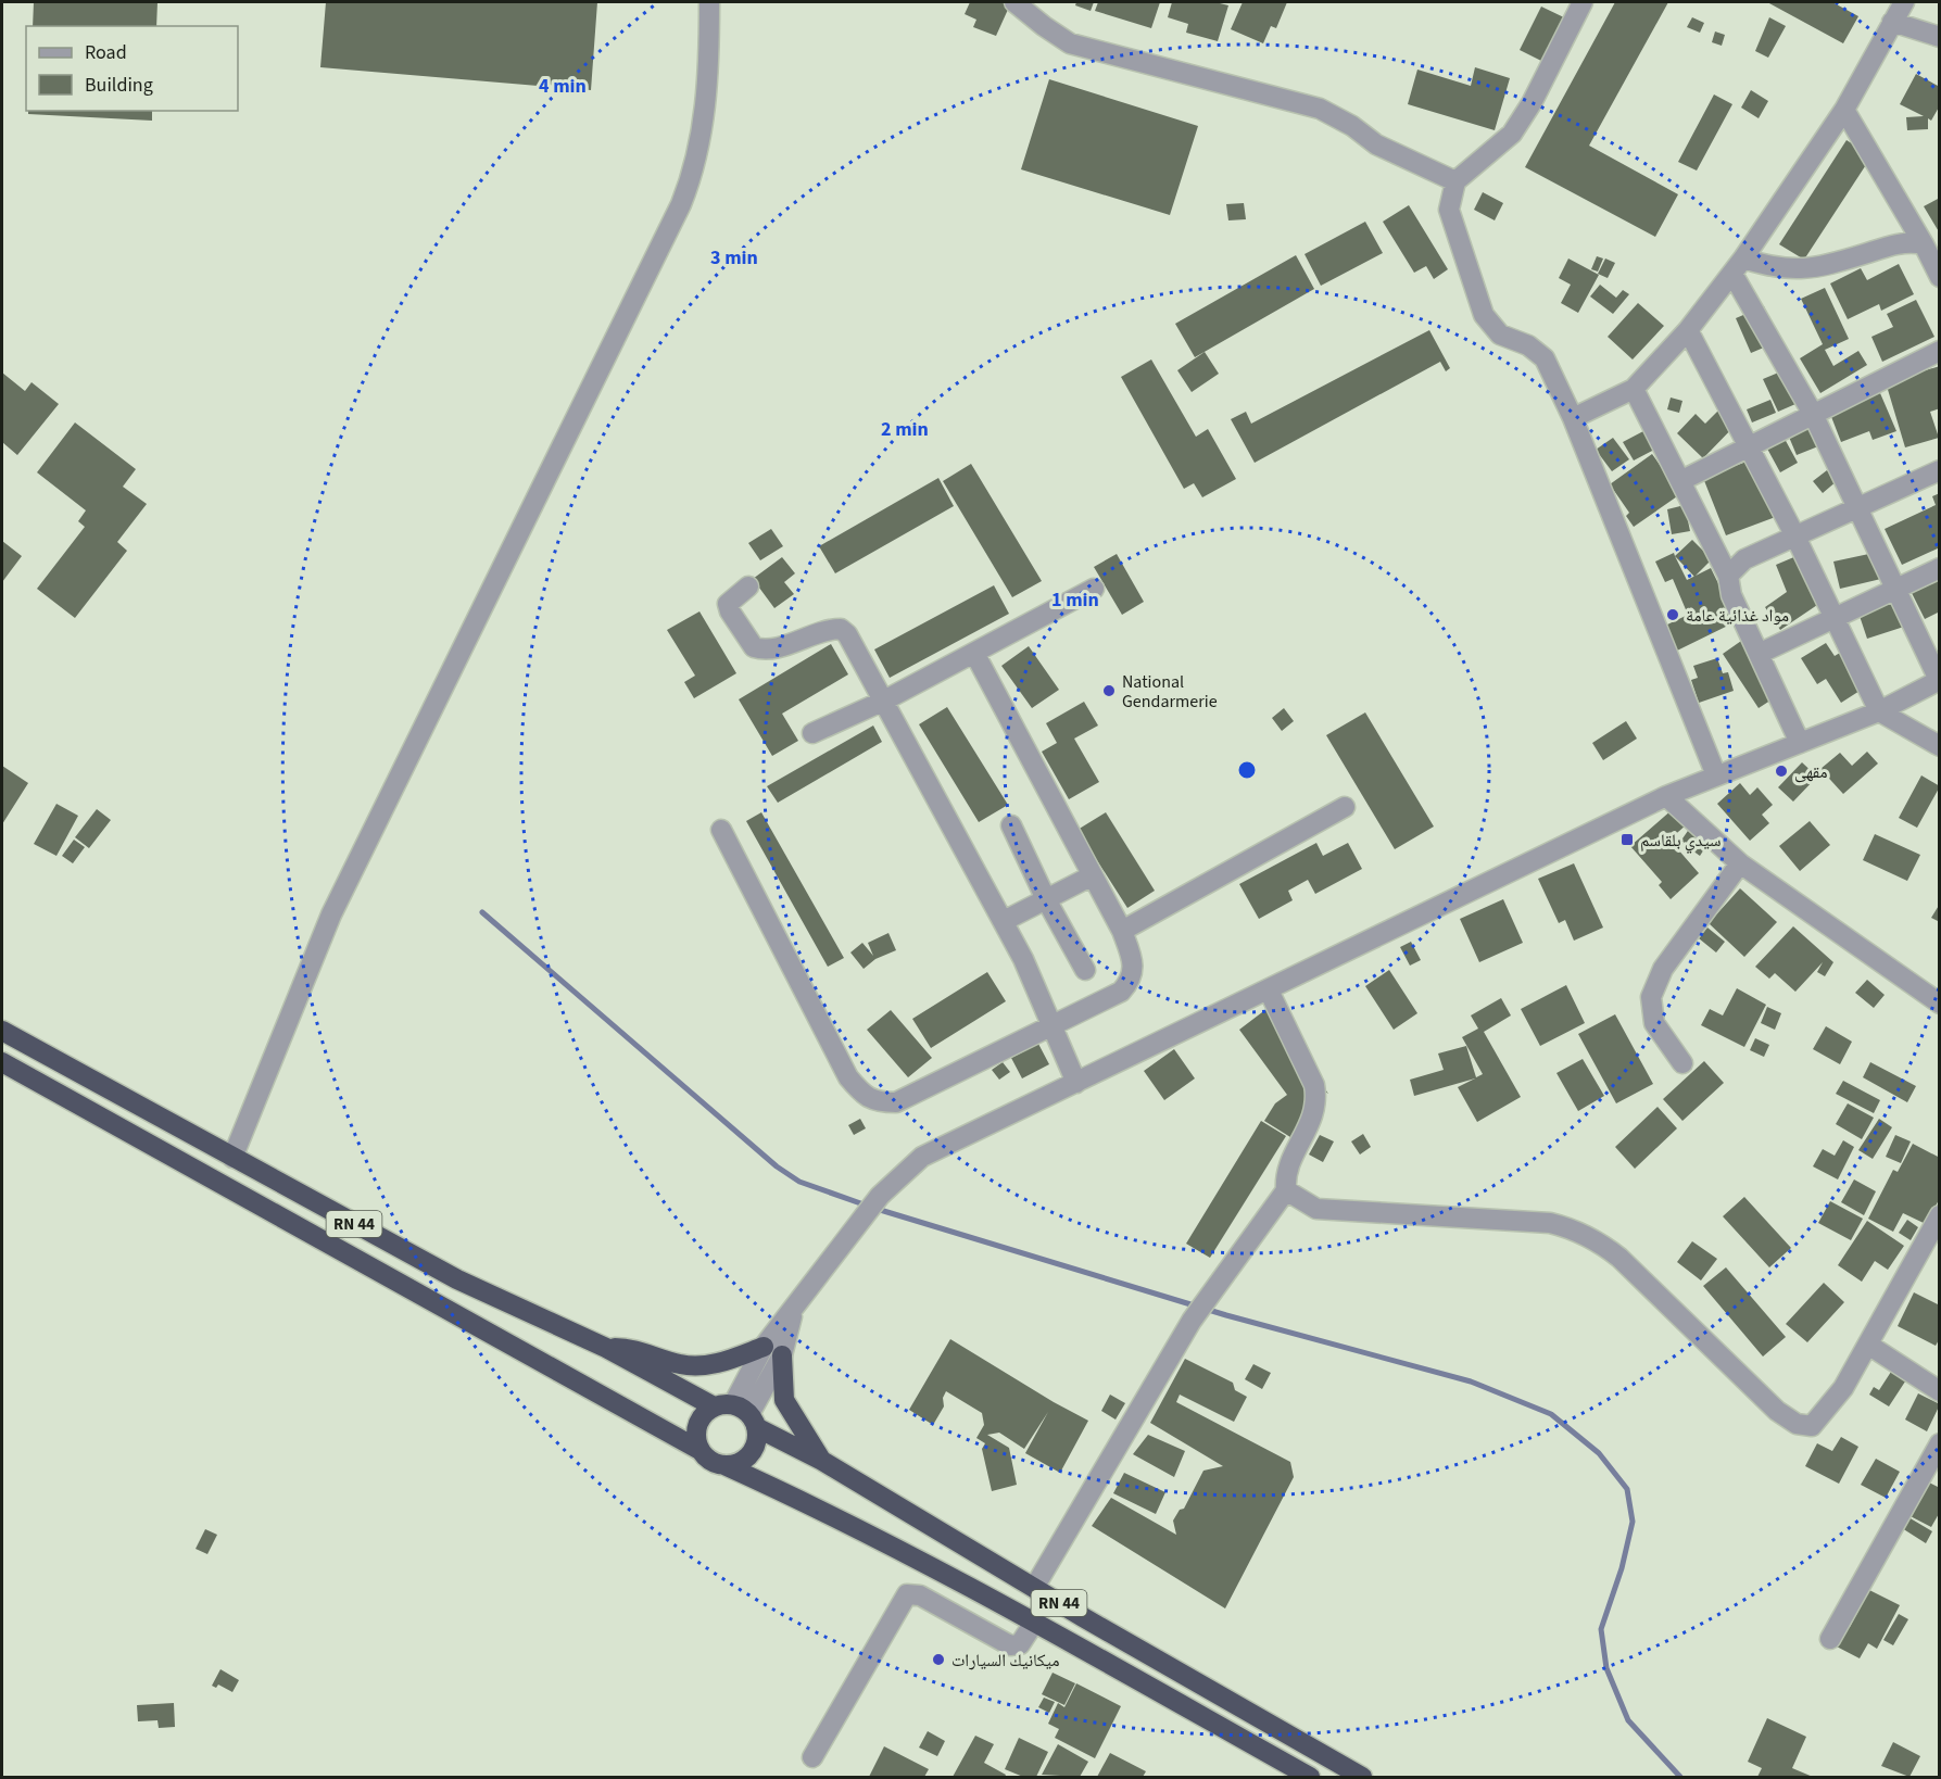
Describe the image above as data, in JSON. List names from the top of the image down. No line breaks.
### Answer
{"streets":{"highway":["RN 44"]},"places":{"other":["مواد غذائية عامة","National Gendarmerie","مقهى","ميكانيك السيارات"],"transit":["سيدي بلقاسم"]},"legend":["Road","Building"],"rings":["4 min","3 min","2 min","1 min"]}
